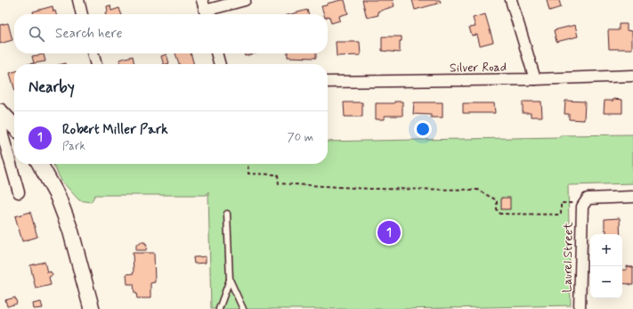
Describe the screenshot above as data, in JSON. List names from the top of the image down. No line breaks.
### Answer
{"streets":{"street":["Silver Road","Laurel Street"]},"page":{"search":"Search here","heading":"Nearby","list":[{"mark":"1","name":"Robert Miller Park","note":"Park","value":"70 m"}],"pins":"1","map_buttons":["+","−"]}}
